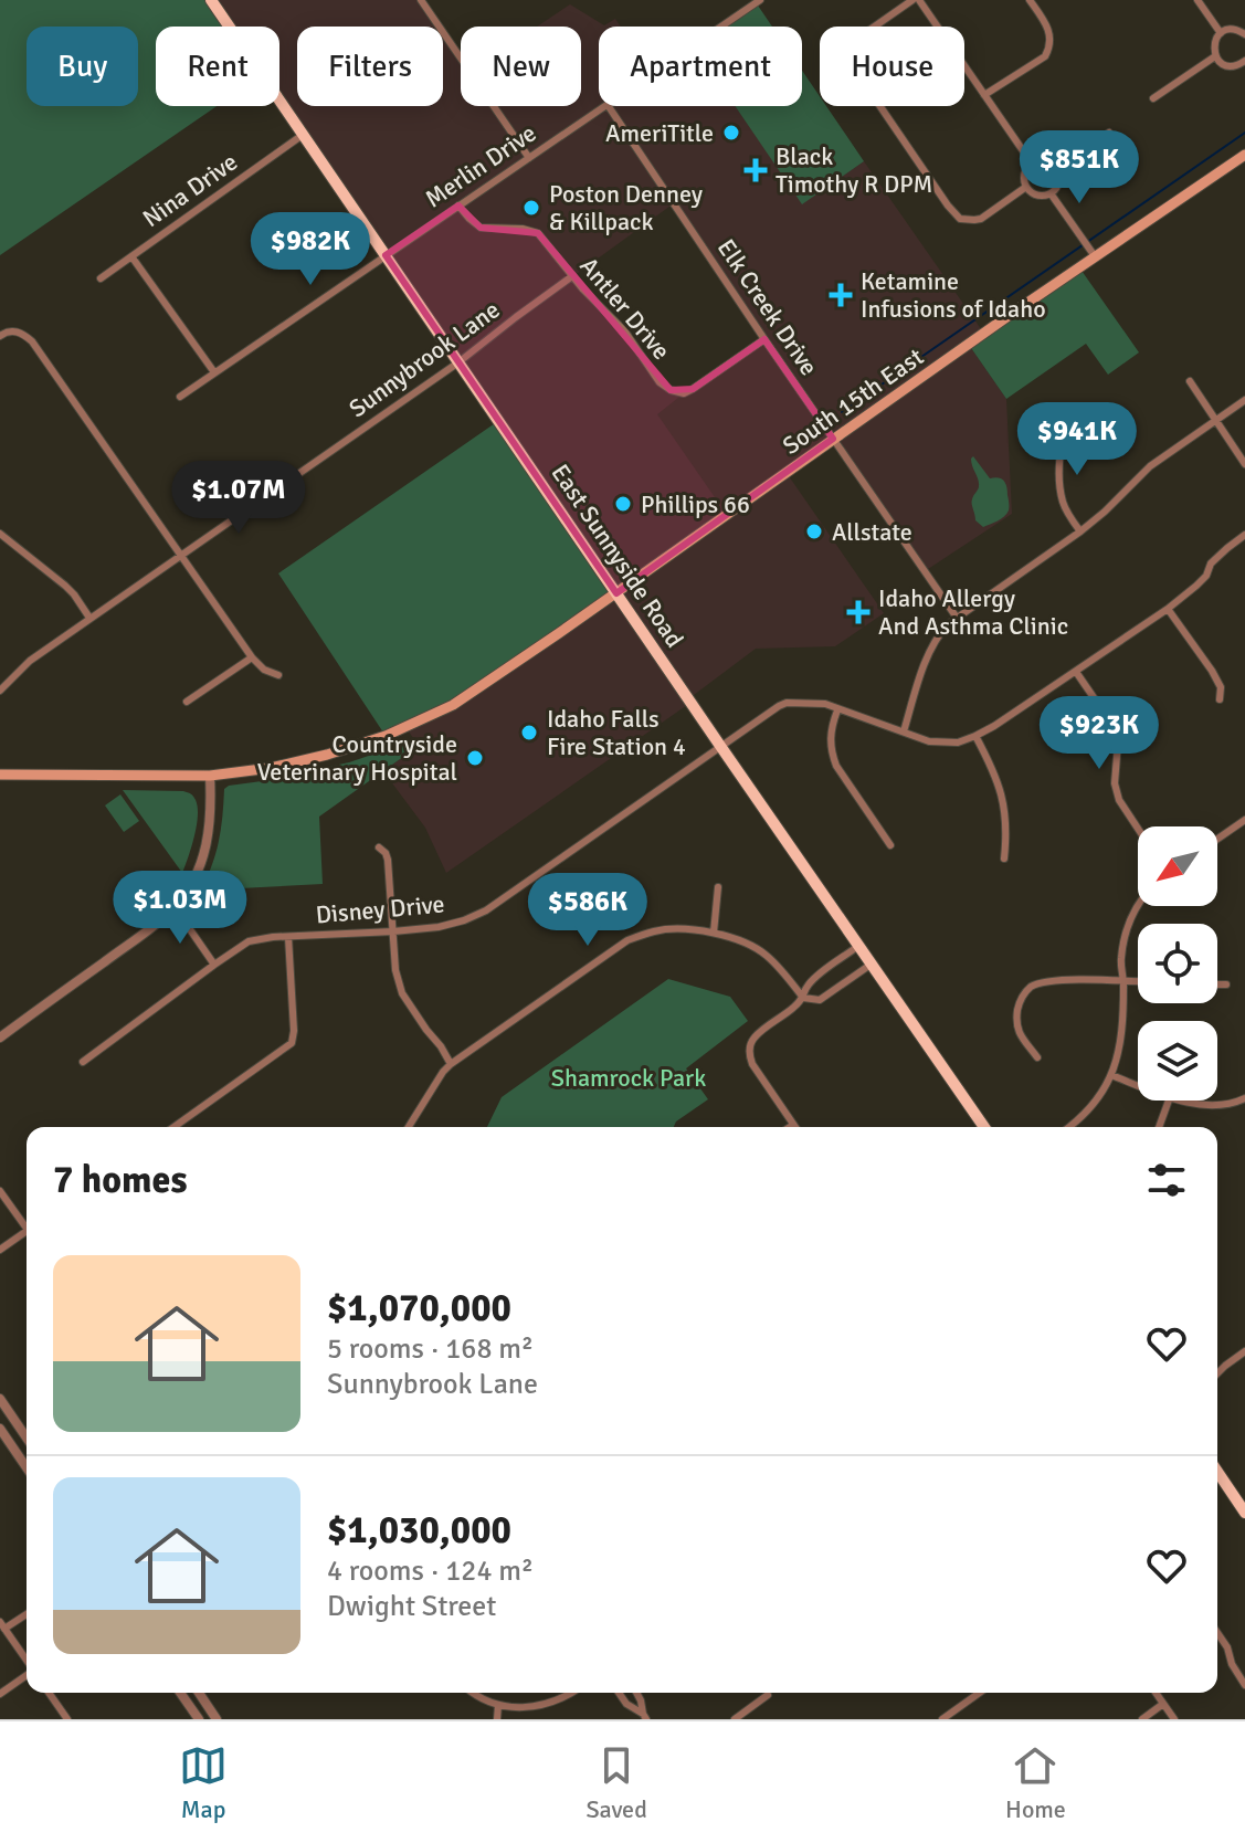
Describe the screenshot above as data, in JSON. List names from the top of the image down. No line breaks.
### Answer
{"streets":{"main road":["South 15th East","East Sunnyside Road"],"street":["Merlin Drive","Nina Drive","Elk Creek Drive","Antler Drive","Sunnybrook Lane","Disney Drive"]},"crossings":[["Merlin Drive","Antler Drive"],["Merlin Drive","East Sunnyside Road"],["Nina Drive","East Sunnyside Road"],["Elk Creek Drive","Antler Drive"],["Elk Creek Drive","South 15th East"],["Antler Drive","Sunnybrook Lane"],["Sunnybrook Lane","East Sunnyside Road"],["South 15th East","East Sunnyside Road"],["East Sunnyside Road","Disney Drive"]],"parks":["Shamrock Park"],"places":{"other":["AmeriTitle","Poston Denney & Killpack","Phillips 66","Allstate","Idaho Falls Fire Station 4","Countryside Veterinary Hospital"],"health":["Black Timothy R DPM","Ketamine Infusions of Idaho","Idaho Allergy And Asthma Clinic"]},"north":"bottom left","page":{"chip":["Buy","Rent","Filters","New","Apartment","House"],"price":["$851K","$982K","$941K","$1.07M","$923K","$1.03M","$586K"],"heading":"7 homes","list":[{"name":"$1,070,000","note":"5 rooms · 168 m² · Sunnybrook Lane"},{"name":"$1,030,000","note":"4 rooms · 124 m² · Dwight Street"}],"tabs":["Map","Saved","Home"]}}
